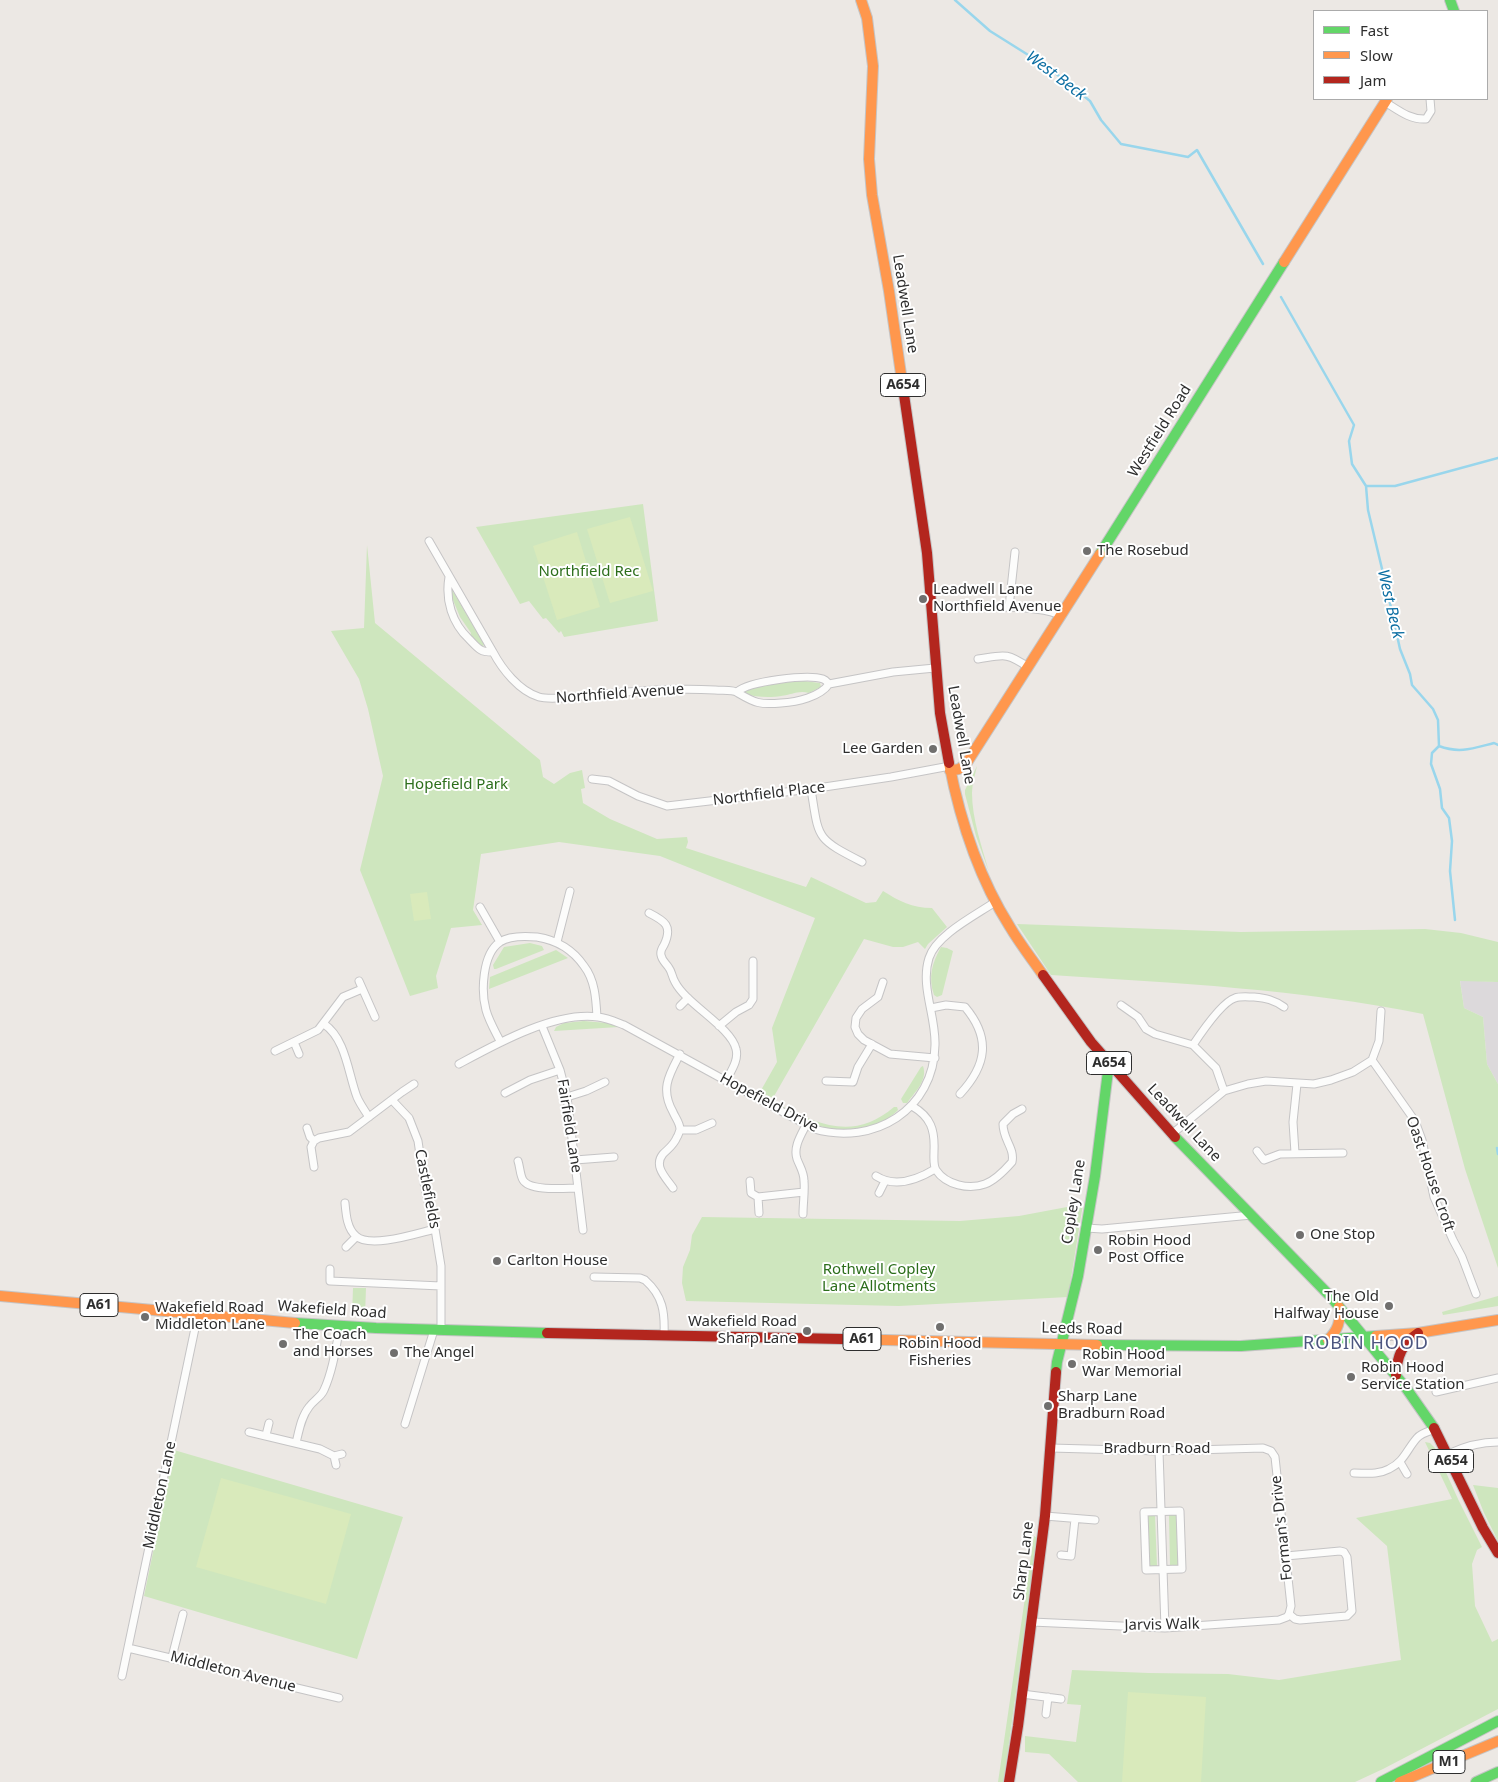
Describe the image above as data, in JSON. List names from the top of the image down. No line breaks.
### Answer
{"streets":{"main road":["Leadwell Lane","A654","Westfield Road","Copley Lane","A61","Wakefield Road","Leeds Road","Sharp Lane","M1"],"street":["Northfield Avenue","Northfield Place","Hopefield Drive","Fairfield Lane","Oast House Croft","Castlefields","Bradburn Road","Middleton Lane","Forman's Drive","Jarvis Walk","Middleton Avenue"]},"crossings":[["Leadwell Lane","A654"],["Leadwell Lane","Westfield Road"],["Leadwell Lane","Northfield Avenue"],["Leadwell Lane","Northfield Place"],["Leadwell Lane","Hopefield Drive"],["Leadwell Lane","Copley Lane"],["Leadwell Lane","Leeds Road"],["A654","Leeds Road"],["Westfield Road","Northfield Place"],["Hopefield Drive","Fairfield Lane"],["Castlefields","Wakefield Road"],["Copley Lane","Leeds Road"],["Copley Lane","Sharp Lane"],["Wakefield Road","Leeds Road"],["Wakefield Road","Middleton Lane"],["Leeds Road","Sharp Lane"],["Bradburn Road","Forman's Drive"],["Bradburn Road","Sharp Lane"],["Middleton Lane","Middleton Avenue"],["Forman's Drive","Jarvis Walk"],["Sharp Lane","Jarvis Walk"]],"districts":["ROBIN HOOD"],"water":["West Beck"],"parks":["Northfield Rec","Hopefield Park","Rothwell Copley Lane Allotments"],"places":["The Rosebud","Leadwell Lane Northfield Avenue","Lee Garden","One Stop","Robin Hood Post Office","Carlton House","The Old Halfway House","Wakefield Road Middleton Lane","Robin Hood Fisheries","Wakefield Road Sharp Lane","The Coach and Horses","The Angel","Robin Hood War Memorial","Robin Hood Service Station","Sharp Lane Bradburn Road"],"legend":["Fast","Slow","Jam"]}
